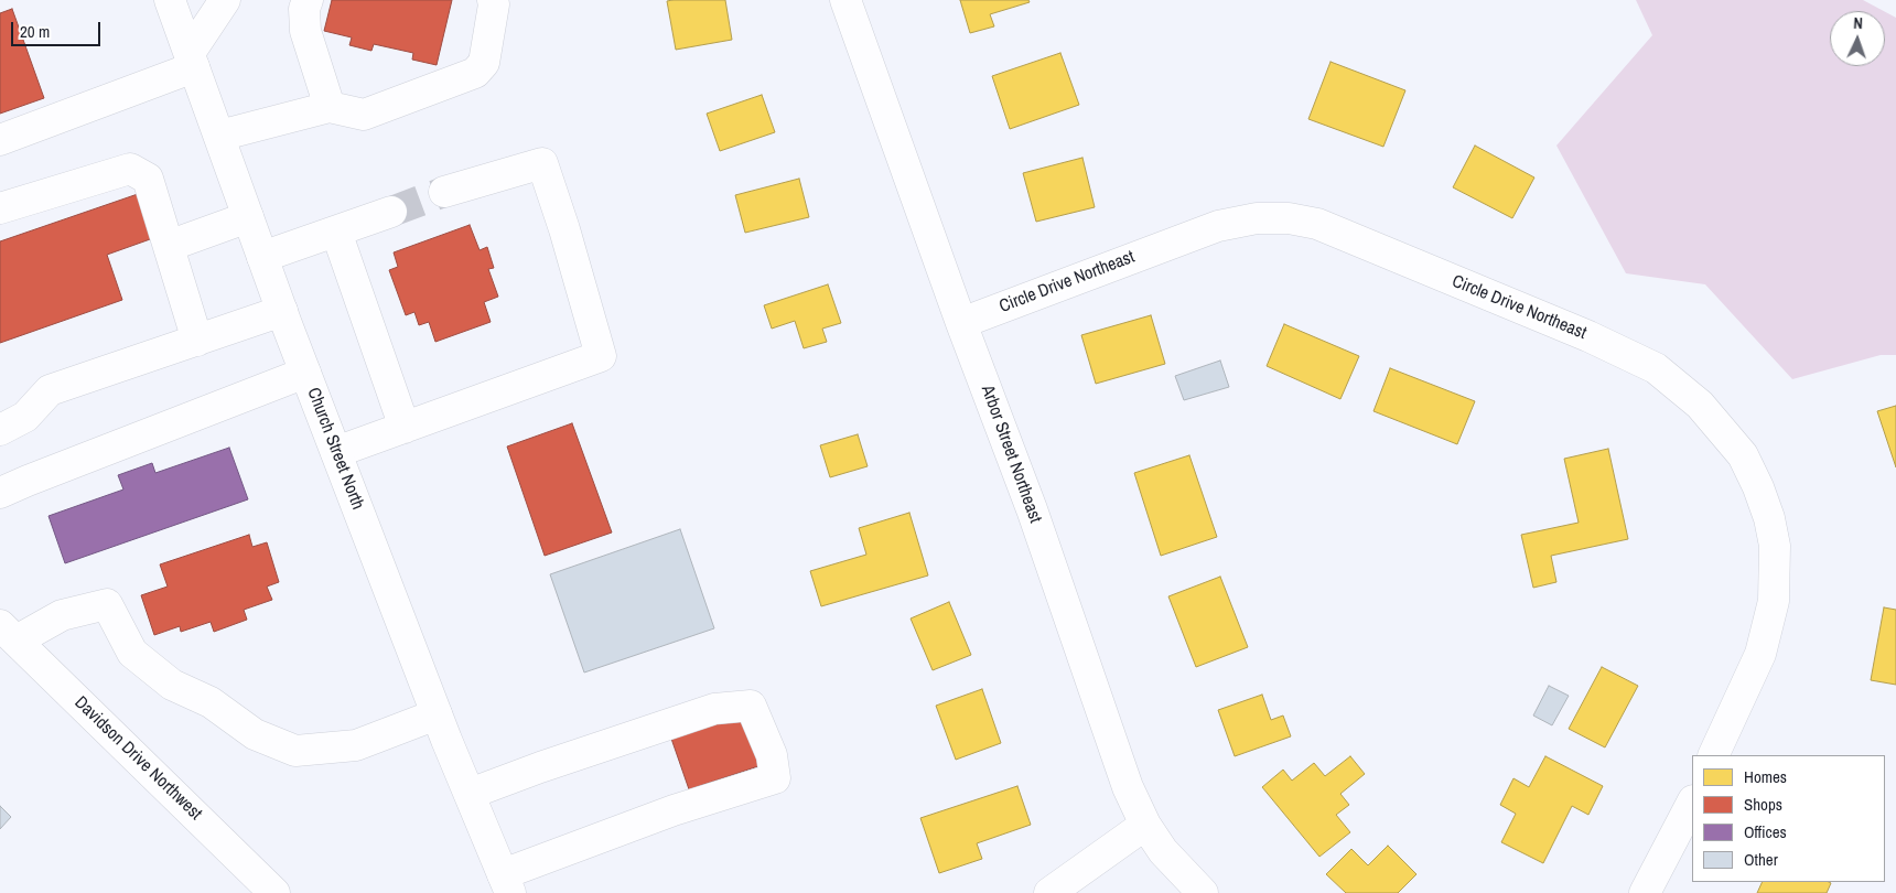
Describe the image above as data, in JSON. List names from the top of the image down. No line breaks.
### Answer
{"streets":{"street":["Circle Drive Northeast","Church Street North","Arbor Street Northeast","Davidson Drive Northwest"]},"crossings":[["Circle Drive Northeast","Arbor Street Northeast"]],"legend":["Homes","Shops","Offices","Other"],"scale_bar":"20 m","north":"top"}
